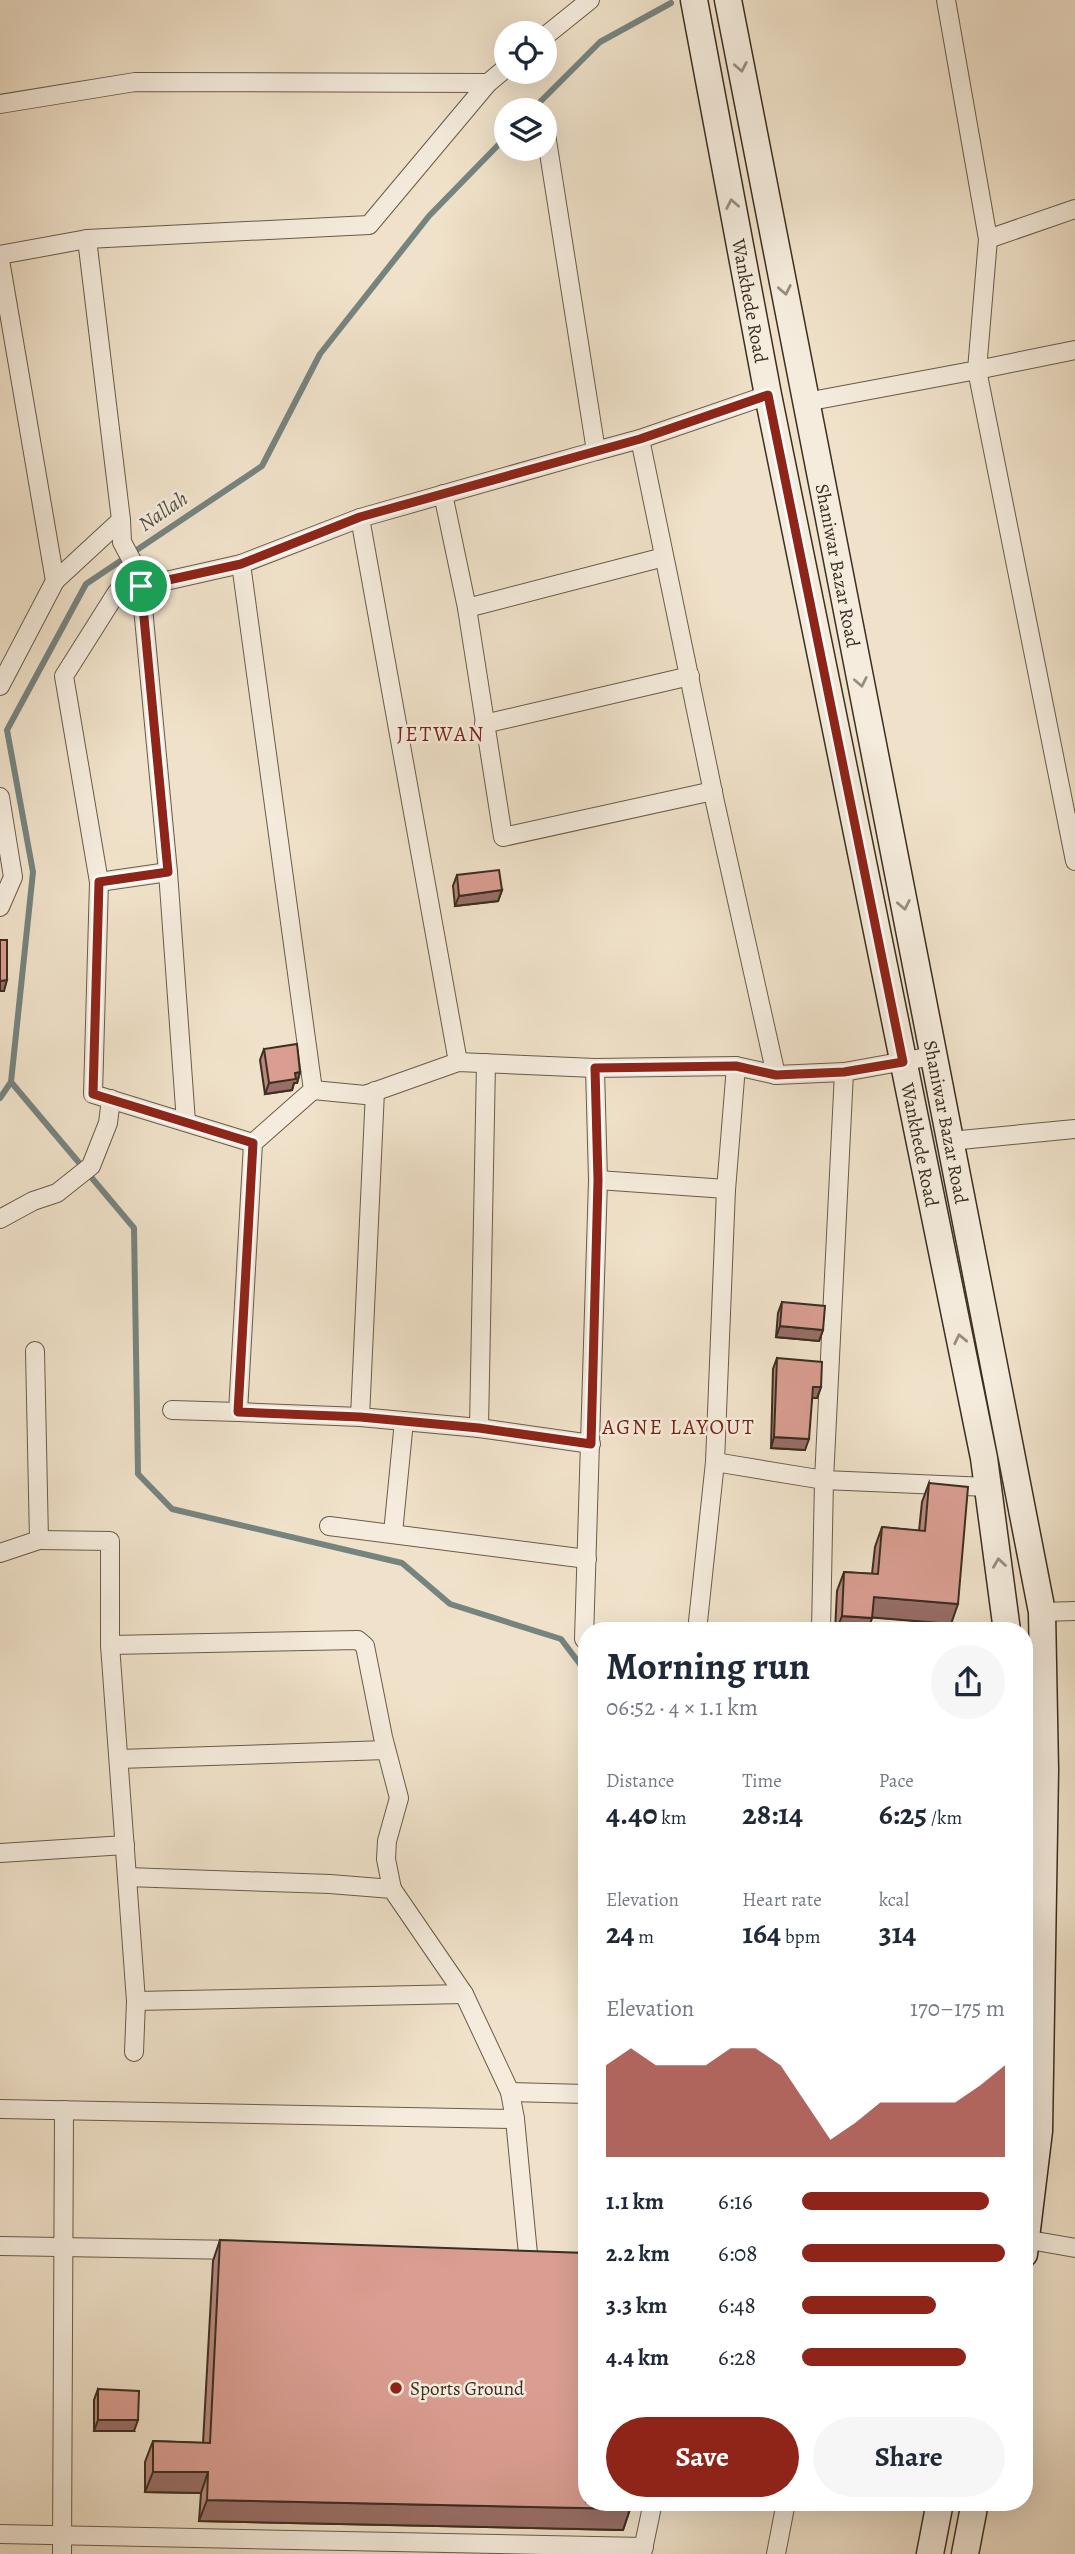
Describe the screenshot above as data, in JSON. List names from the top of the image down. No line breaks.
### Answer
{"streets":{"main road":["Wankhede Road","Shaniwar Bazar Road"]},"one_way":["Wankhede Road","Shaniwar Bazar Road"],"districts":["JETWAN","AGNE LAYOUT"],"water":["Nallah"],"places":["Sports Ground"],"page":{"heading":["Morning run","06:52 · 4 × 1.1 km"],"stats":[["Distance","4.40 km"],["Time","28:14"],["Pace","6:25 /km"],["Elevation","24 m"],["Heart rate","164 bpm"],["kcal","314"]],"chart":["Elevation","170–175 m"],"list":[{"name":"1.1 km","note":"6:16"},{"name":"2.2 km","note":"6:08"},{"name":"3.3 km","note":"6:48"},{"name":"4.4 km","note":"6:28"}],"buttons":["Save","Share"]}}
